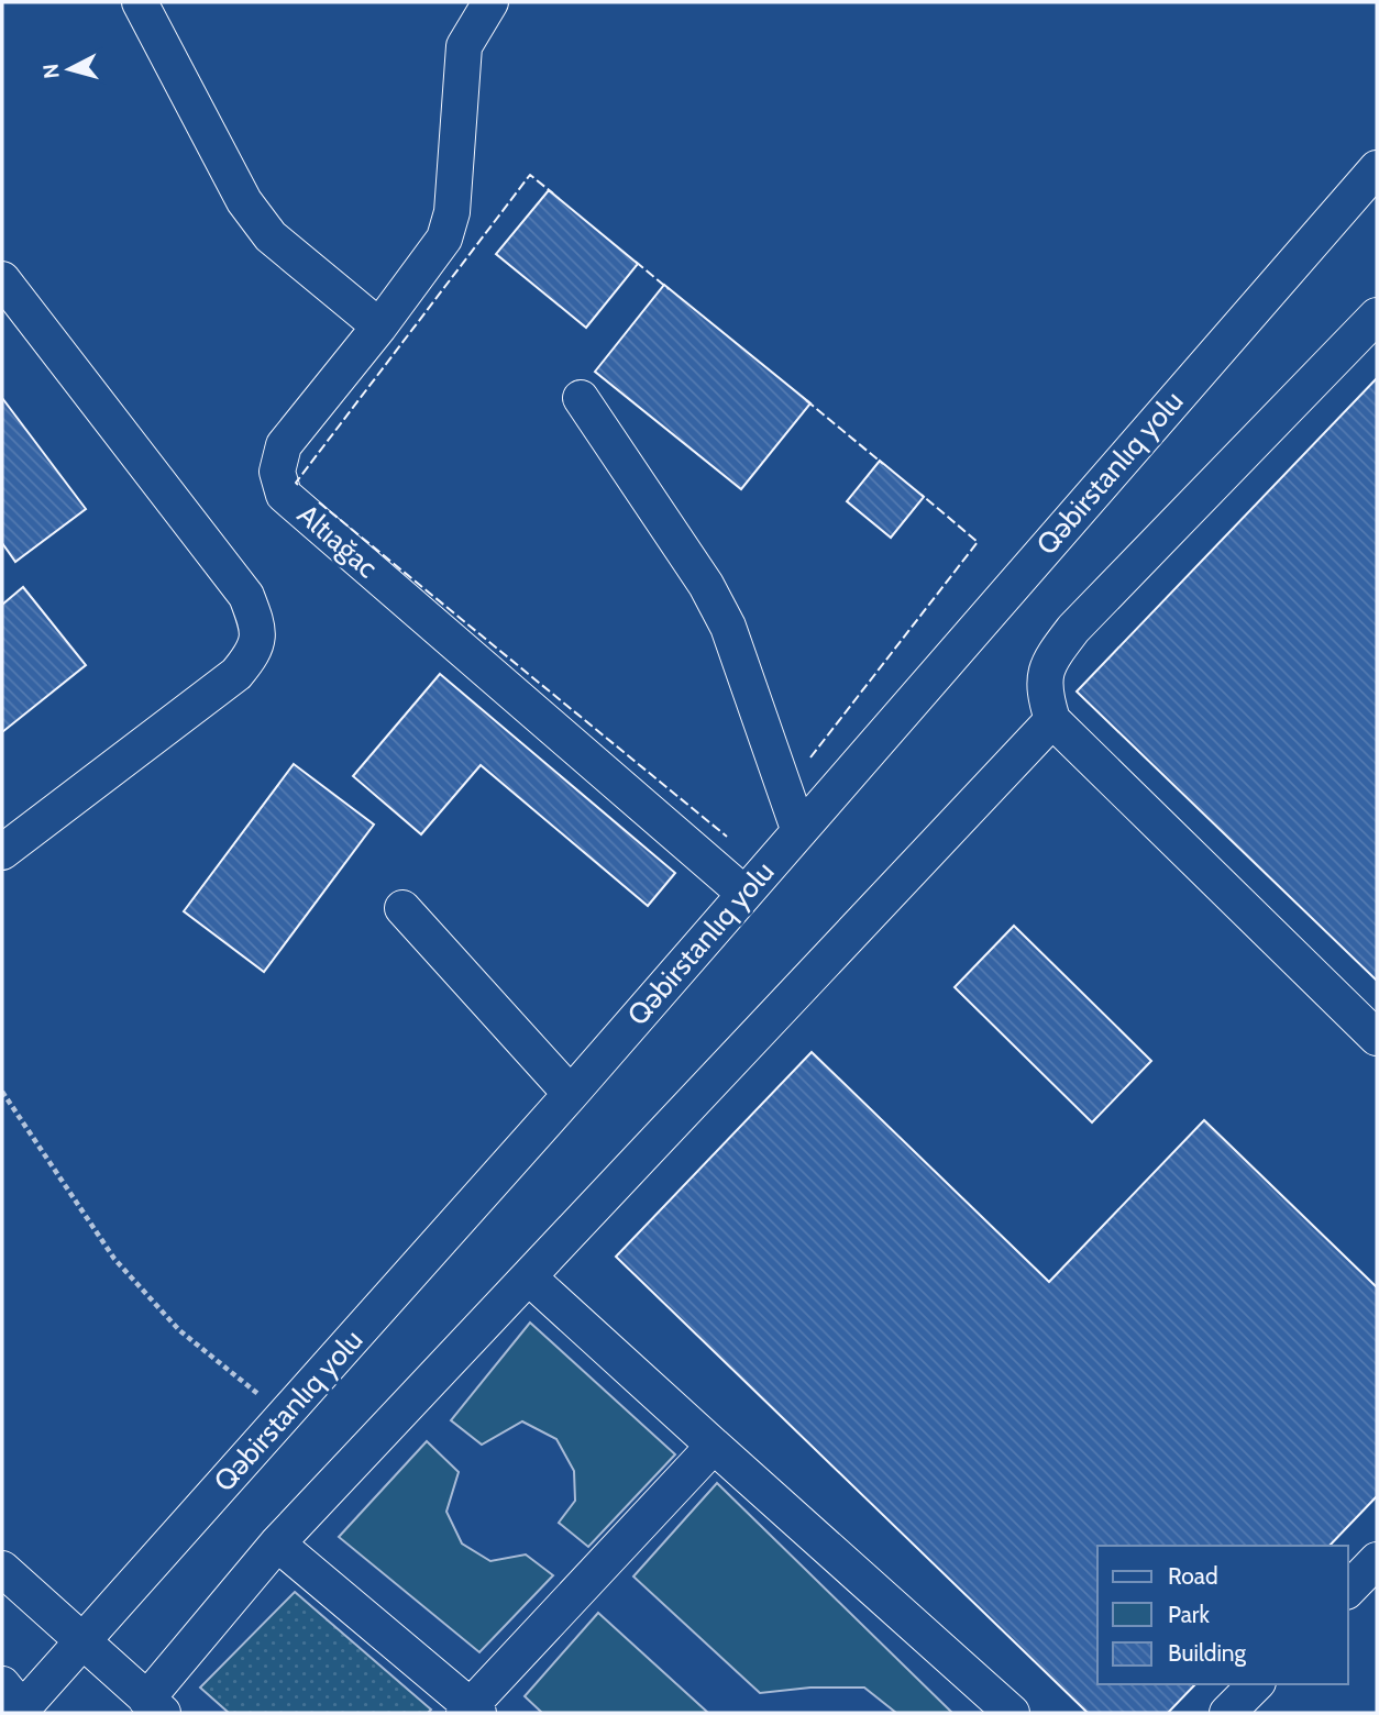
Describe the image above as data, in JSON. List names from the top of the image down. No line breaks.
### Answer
{"streets":{"street":["Qəbirstanlıq yolu","Altıağac"]},"crossings":[["Qəbirstanlıq yolu","Altıağac"]],"legend":["Road","Park","Building"],"north":"left"}
